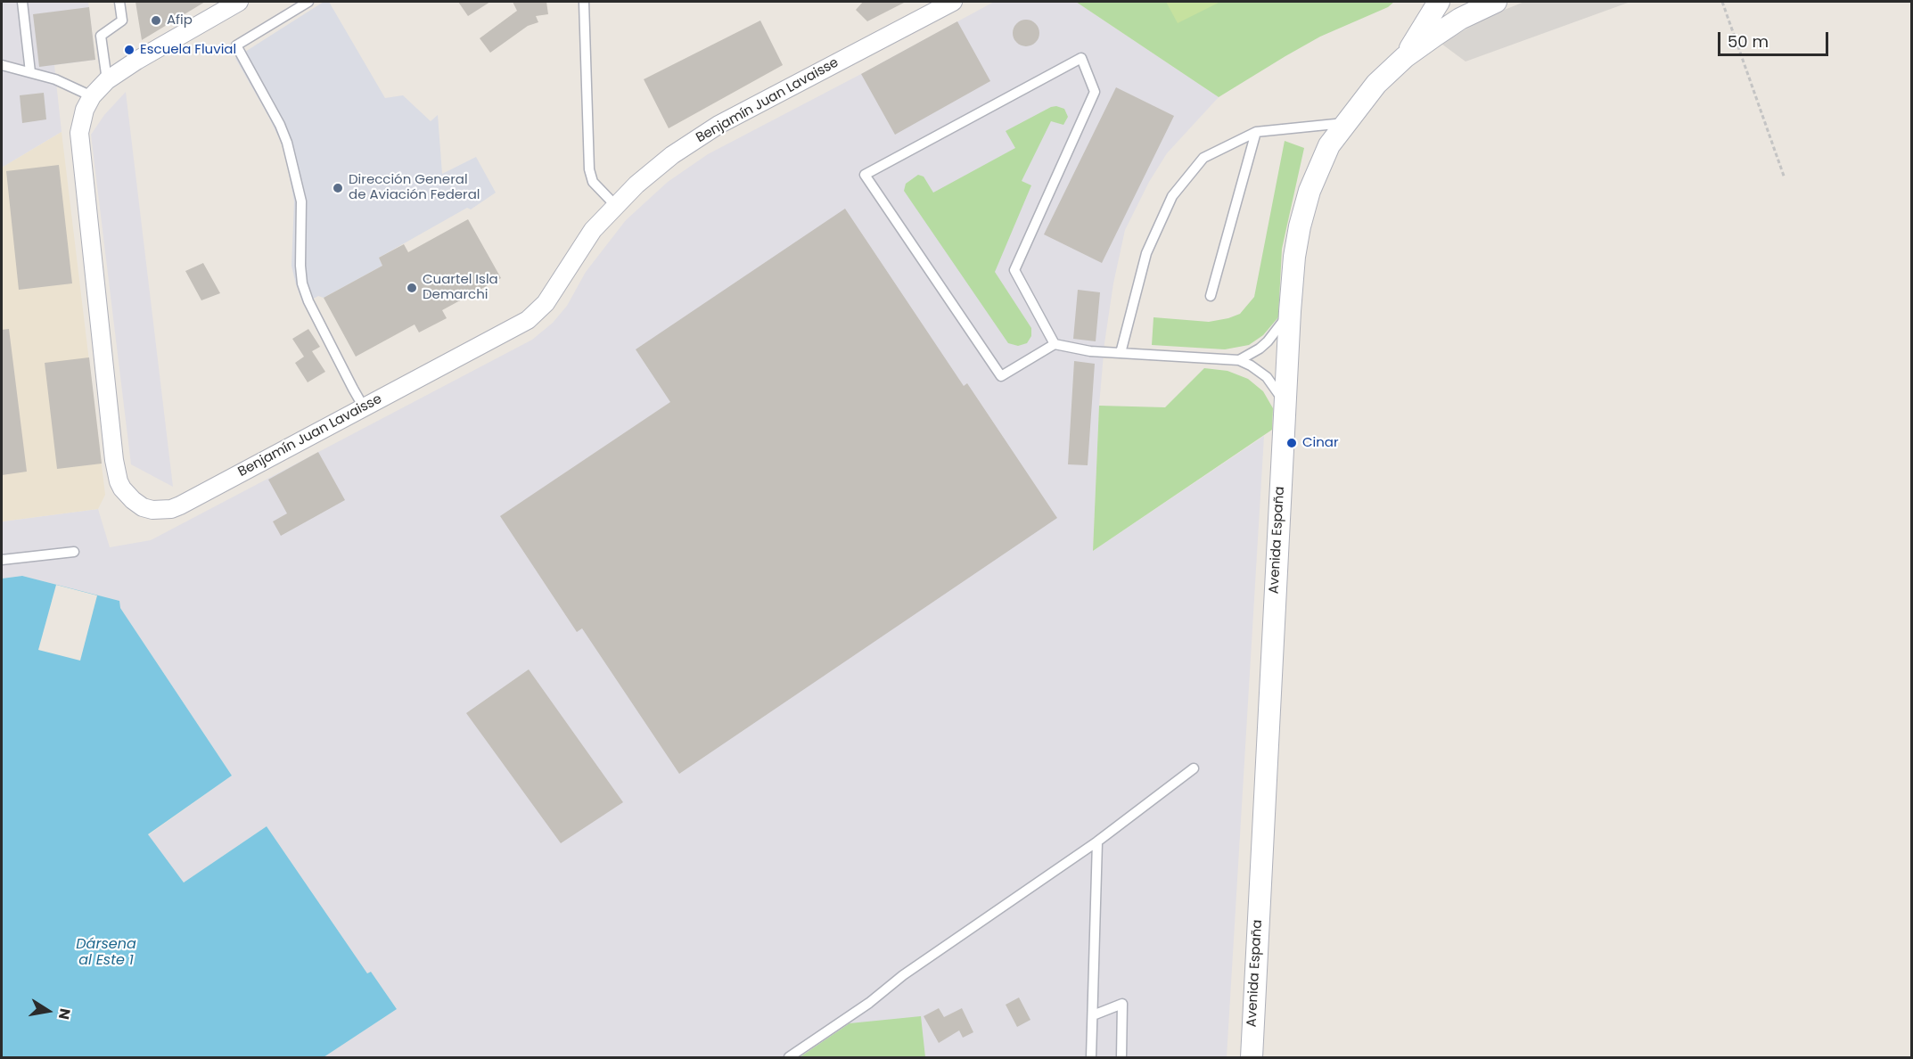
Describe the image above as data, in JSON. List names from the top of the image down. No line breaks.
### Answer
{"streets":{"street":["Benjamín Juan Lavaisse","Avenida España"]},"water":["Dársena al Este 1"],"places":["Afip","Escuela Fluvial","Dirección General de Aviación Federal","Cuartel Isla Demarchi","Cinar"],"scale_bar":"50 m","north":"right"}
